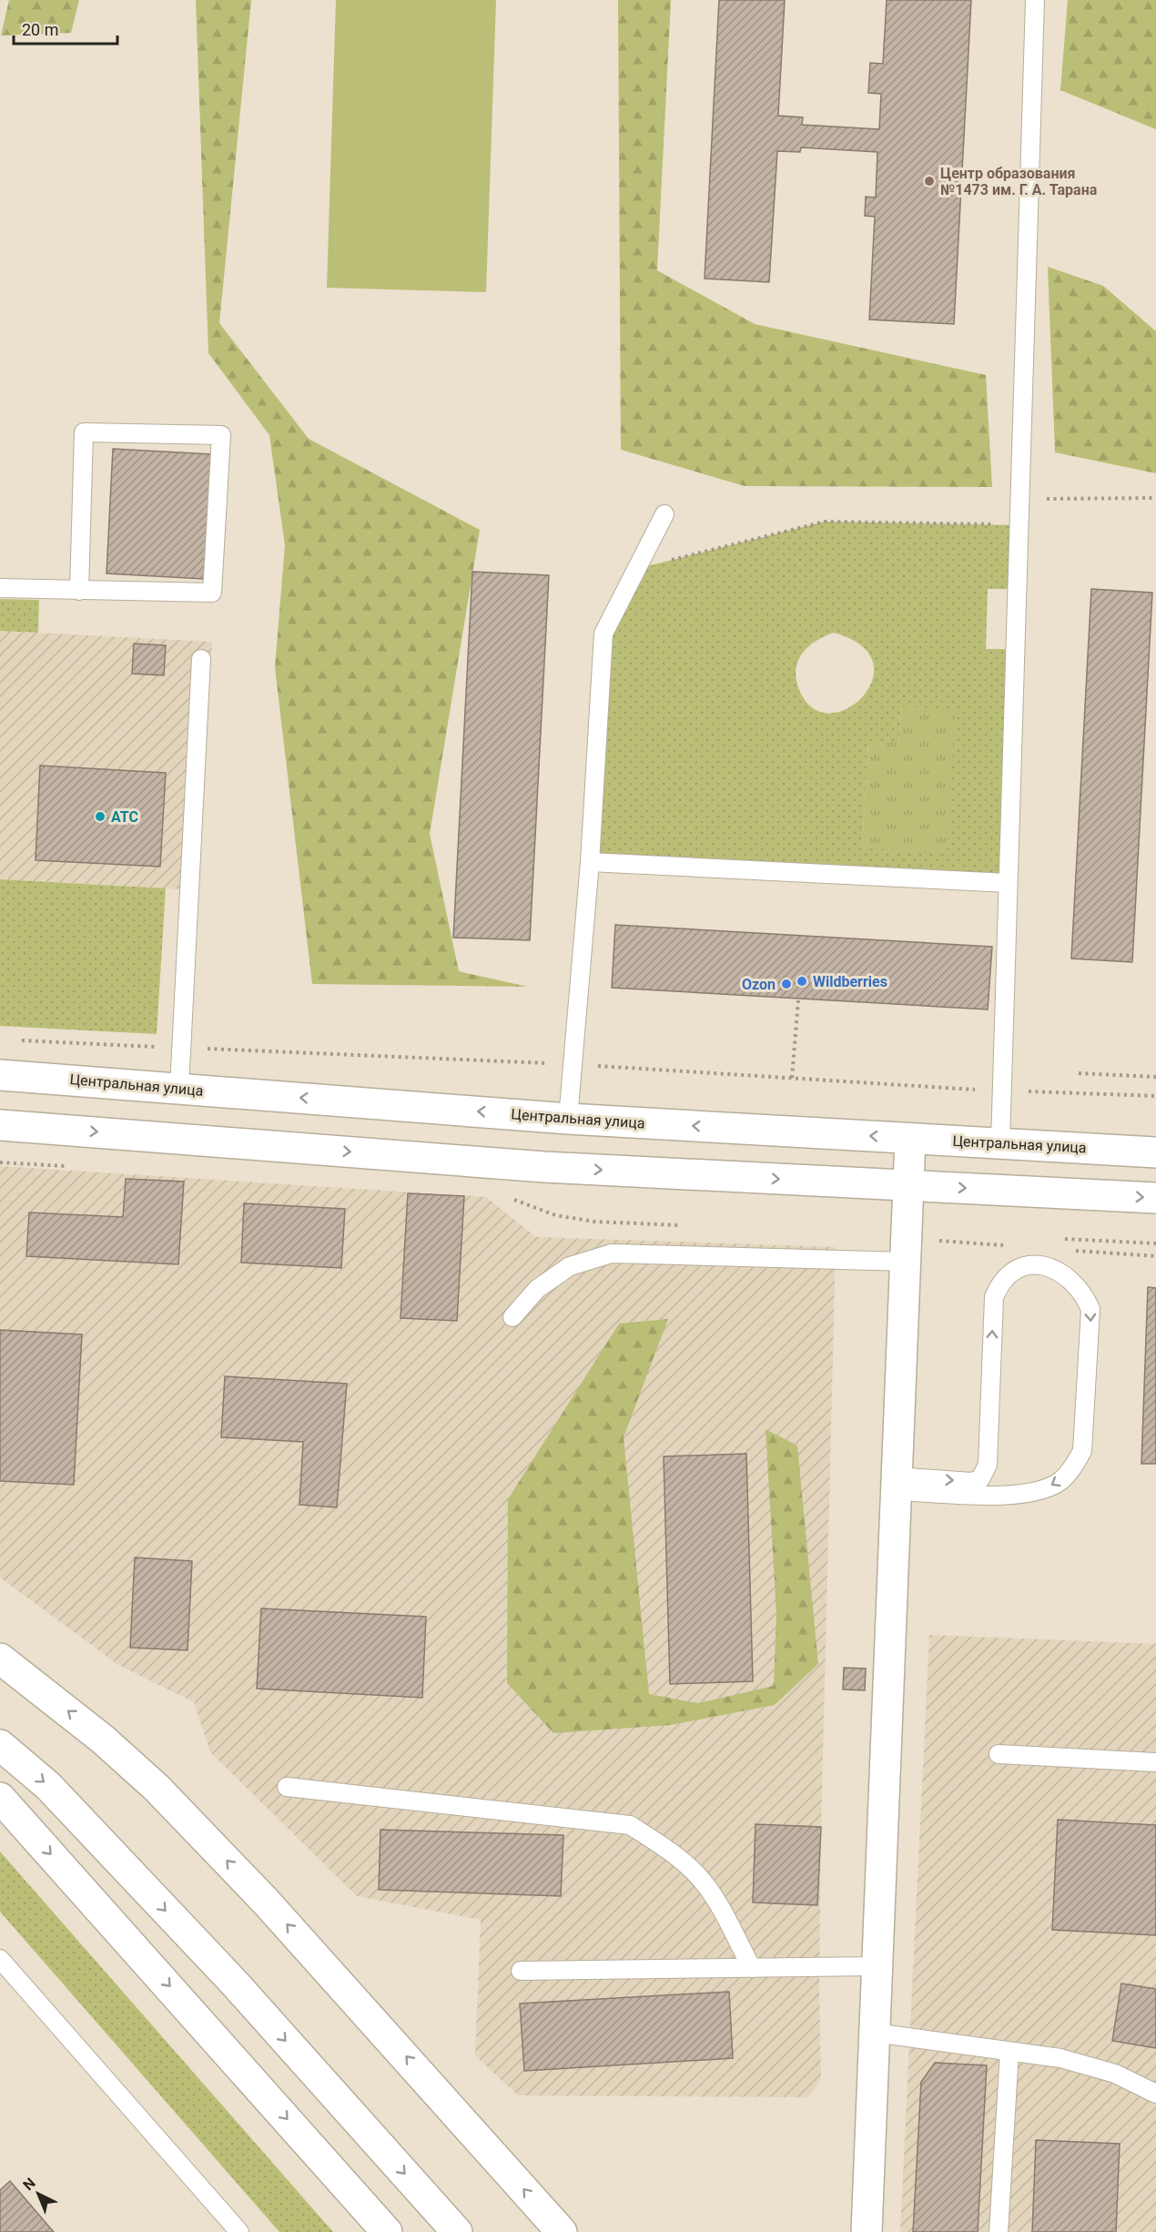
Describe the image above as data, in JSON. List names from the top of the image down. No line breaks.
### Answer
{"streets":{"main road":["Центральная улица"]},"places":["Центр образования №1473 им. Г. А. Тарана","АТС","Wildberries","Ozon"],"scale_bar":"20 m","north":"top left"}
